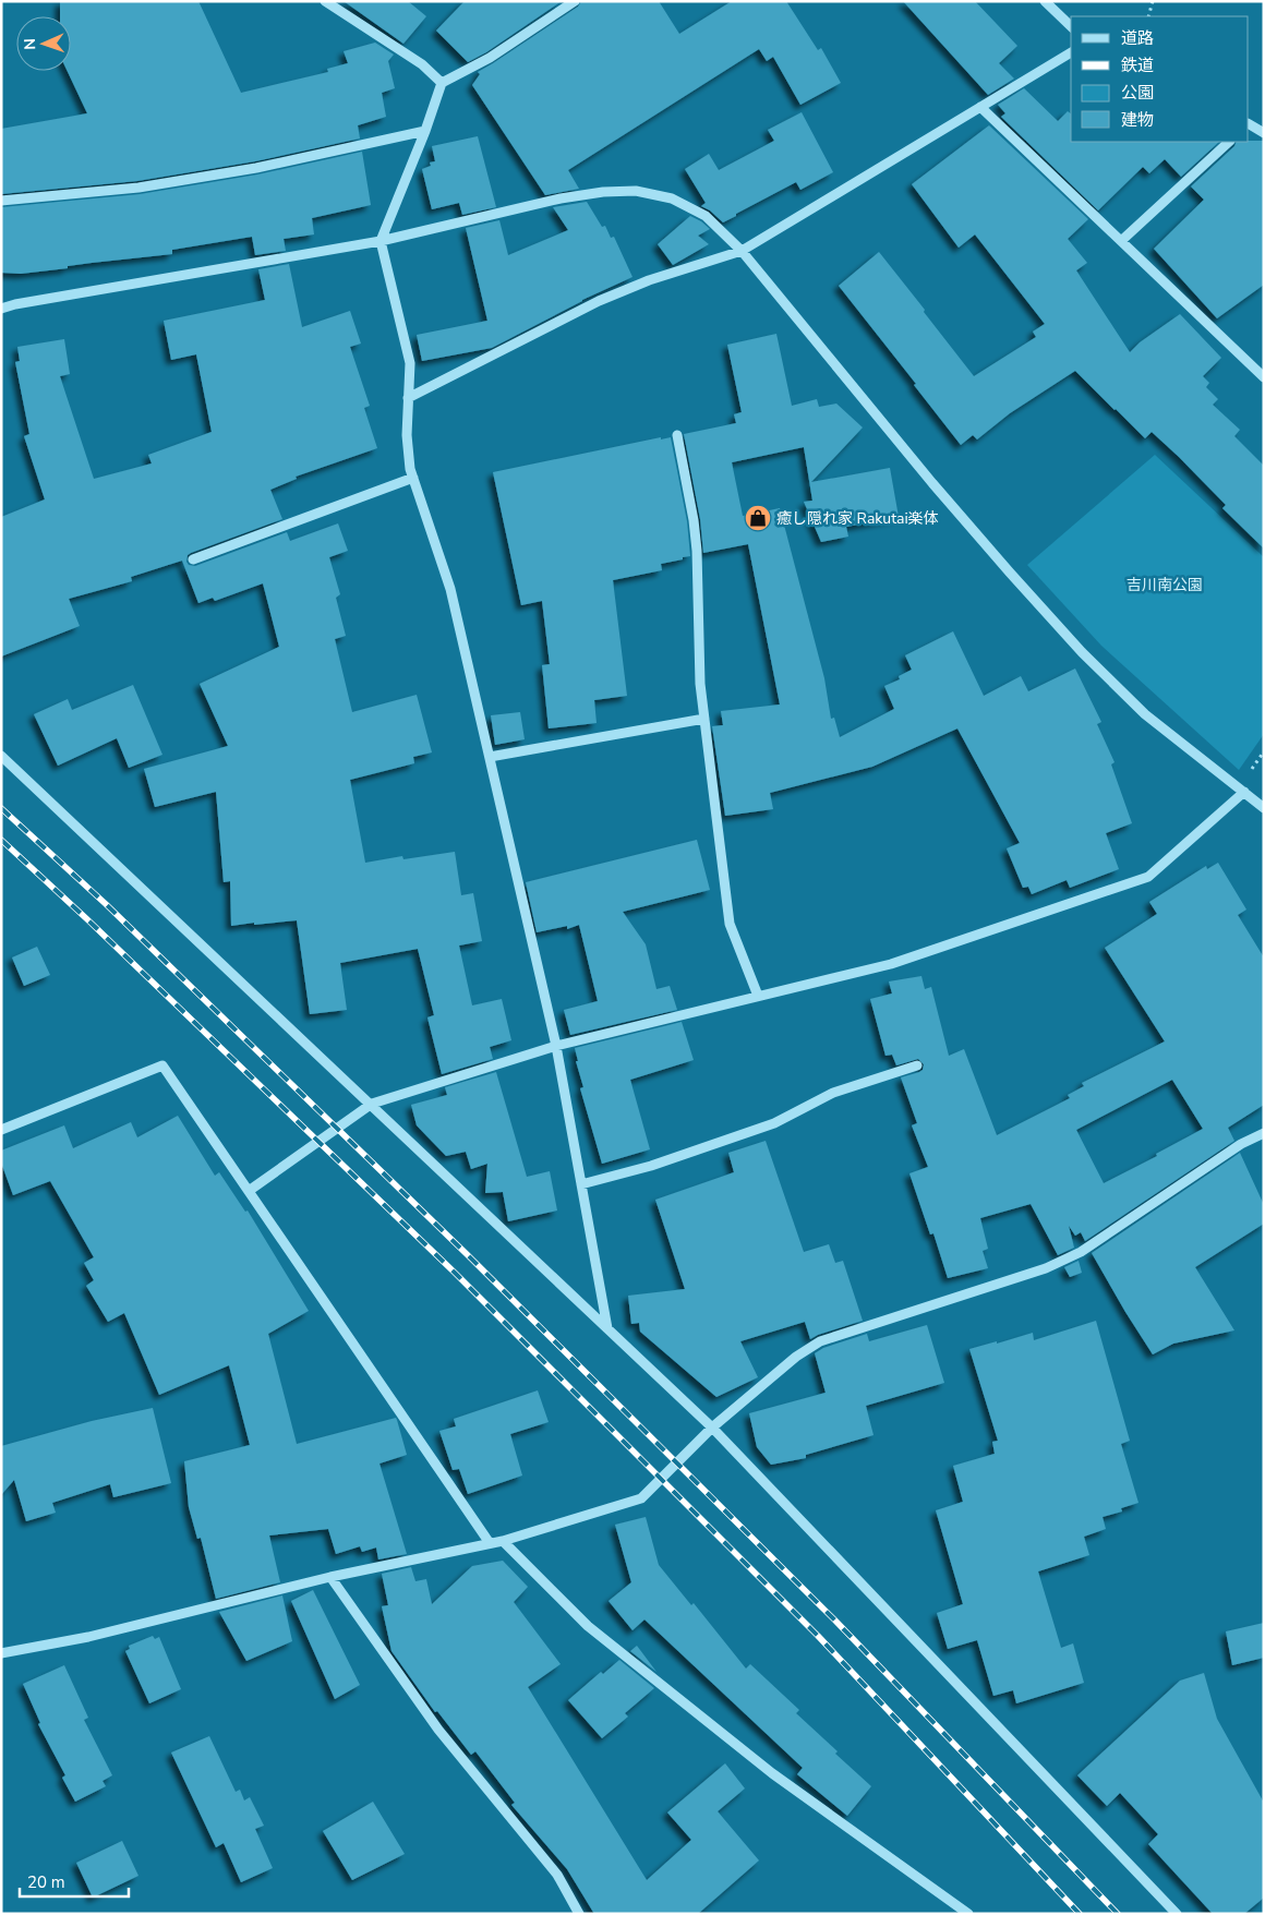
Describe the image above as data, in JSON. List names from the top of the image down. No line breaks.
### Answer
{"parks":["吉川南公園"],"places":{"shop":["癒し隠れ家 Rakutai楽体"]},"legend":["道路","鉄道","公園","建物"],"scale_bar":"20 m","north":"left"}
